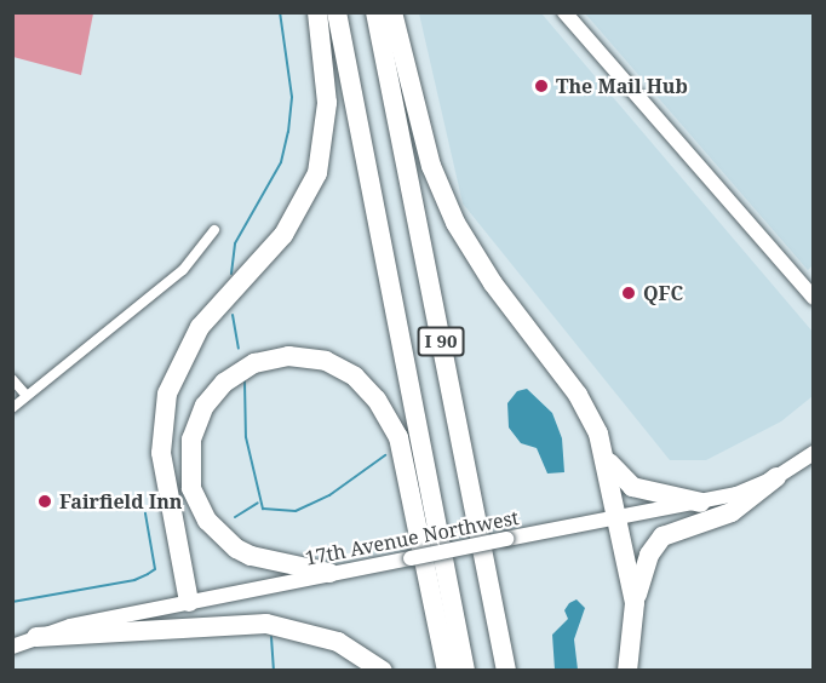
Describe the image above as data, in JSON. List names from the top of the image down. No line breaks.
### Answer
{"streets":{"highway":["I 90"],"main road":["17th Avenue Northwest"]},"places":["The Mail Hub","QFC","Fairfield Inn"]}
